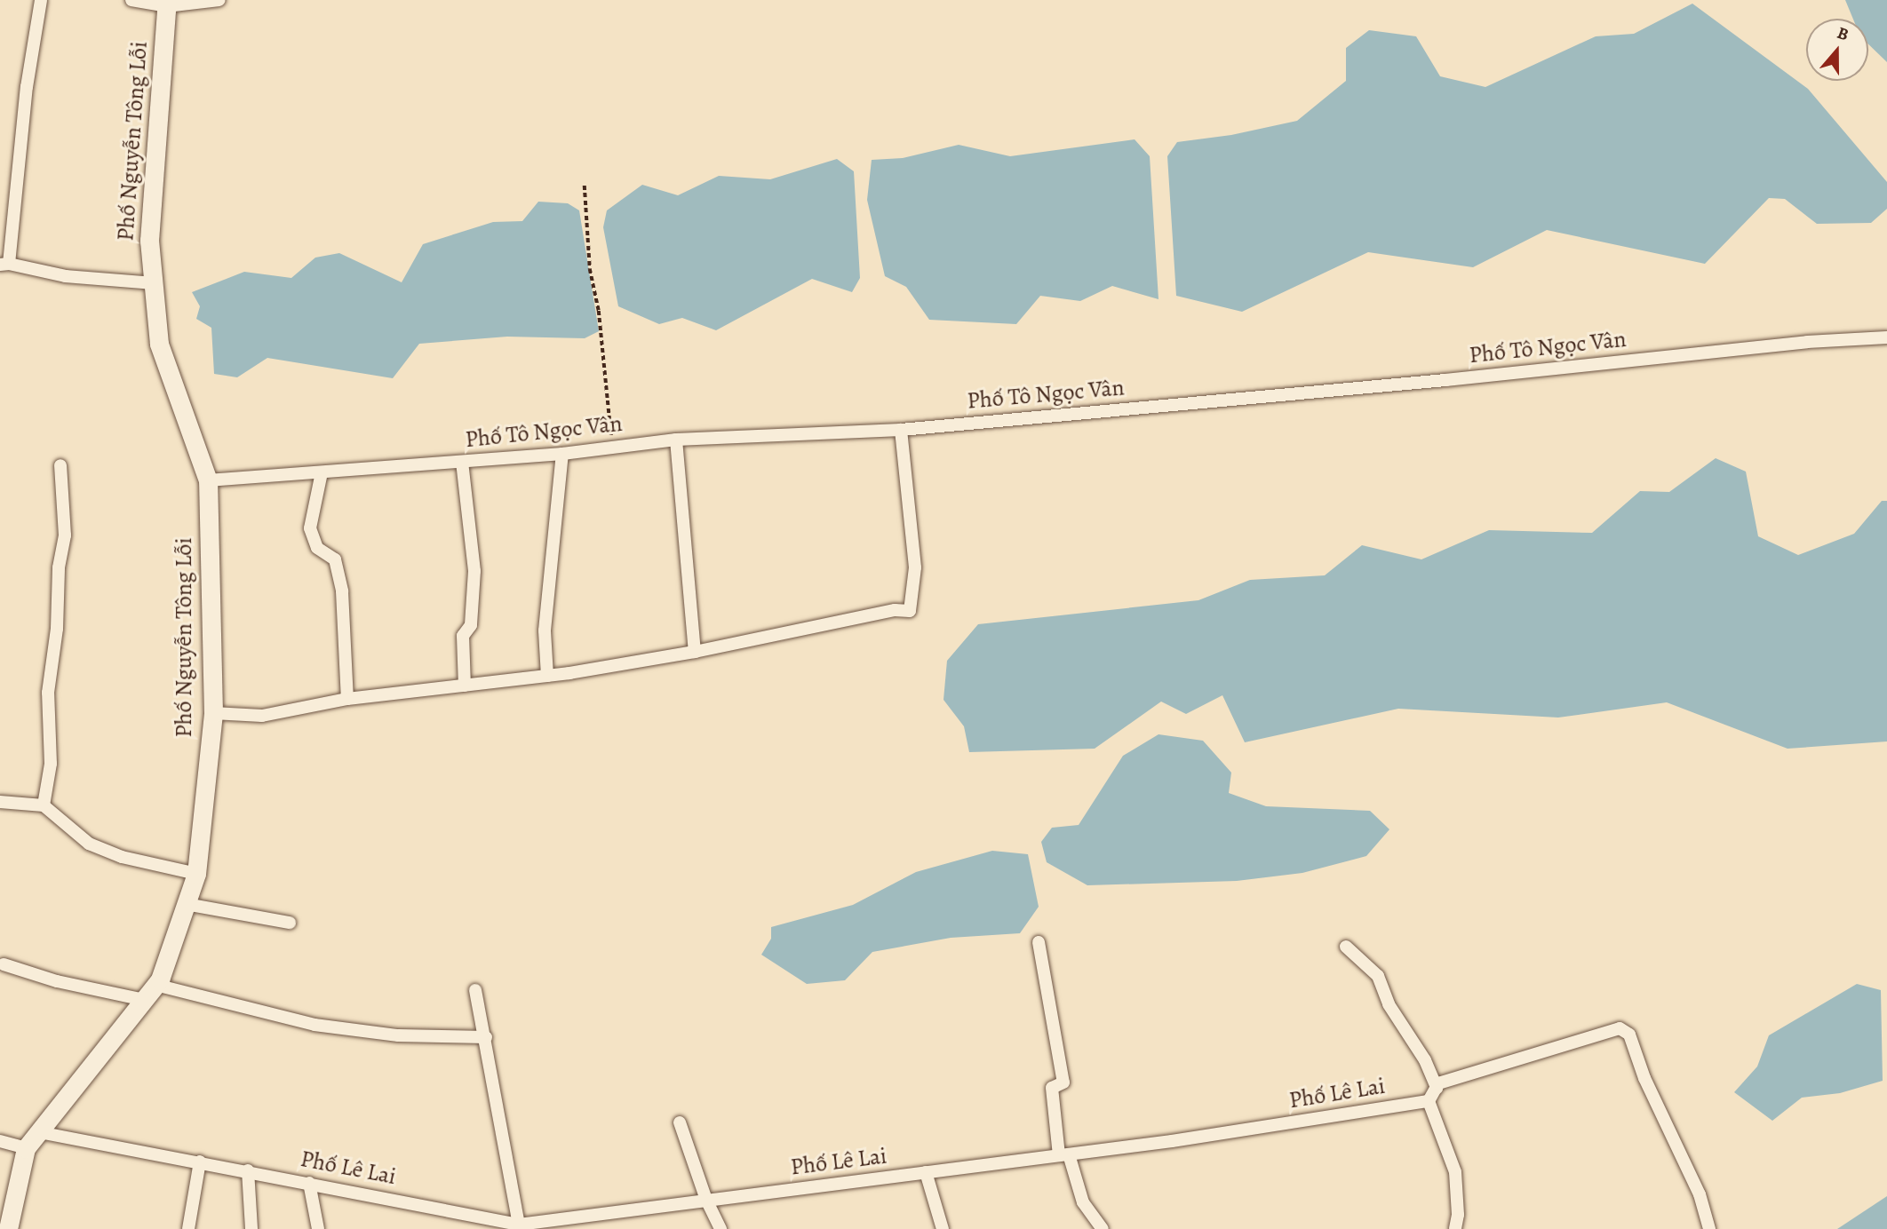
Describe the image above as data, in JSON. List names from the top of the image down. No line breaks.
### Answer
{"streets":{"street":["Phố Nguyễn Tông Lỗi","Phố Tô Ngọc Vân","Phố Lê Lai"]},"crossings":[["Phố Nguyễn Tông Lỗi","Phố Tô Ngọc Vân"],["Phố Nguyễn Tông Lỗi","Phố Lê Lai"]],"north":"top"}
